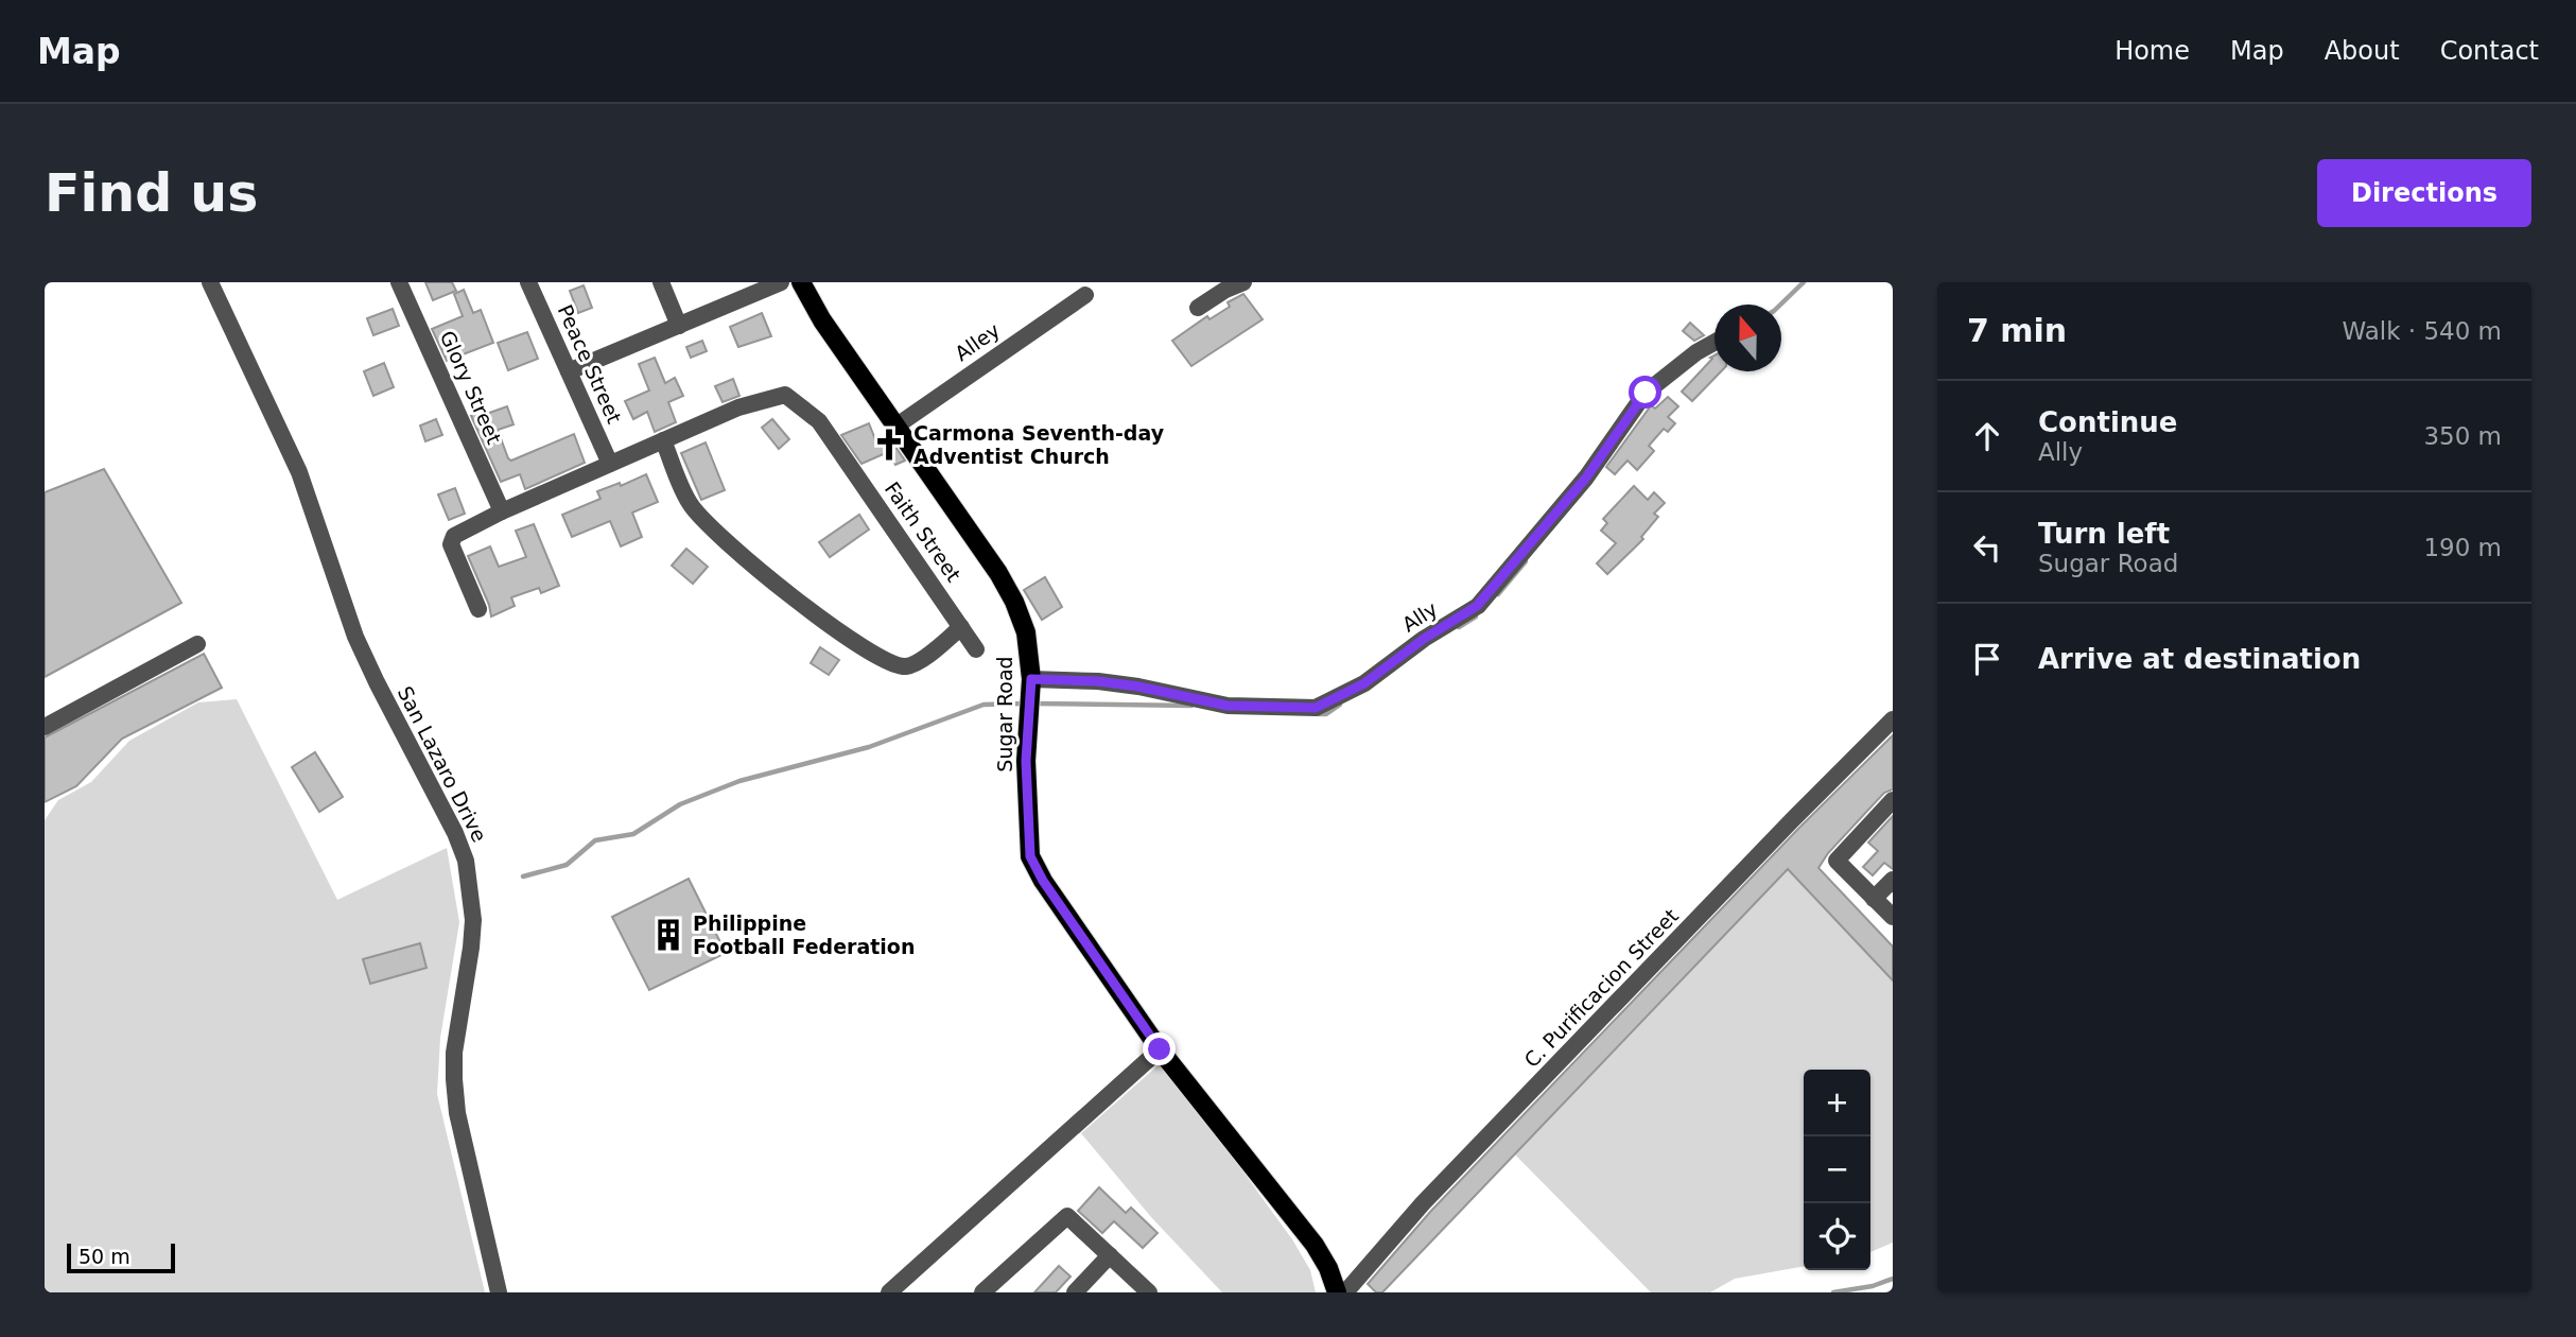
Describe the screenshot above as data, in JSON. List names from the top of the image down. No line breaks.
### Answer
{"streets":{"main road":["Sugar Road"],"street":["Alley","Peace Street","Glory Street","Faith Street","Ally","San Lazaro Drive","C. Purificacion Street"]},"crossings":[["Alley","Sugar Road"],["Peace Street","Faith Street"],["Glory Street","Faith Street"],["Ally","Sugar Road"]],"places":{"church":["Carmona Seventh-day Adventist Church"],"building":["Philippine Football Federation"]},"scale_bar":"50 m","north":"top","page":{"header":"Map","nav":["Home","Map","About","Contact"],"buttons":"Directions","title":"Find us","heading":["7 min","Walk · 540 m"],"list":[["Continue","Ally","350 m"],["Turn left","Sugar Road","190 m"],"Arrive at destination"],"map_buttons":["+","−"],"scale":"50 m"}}
